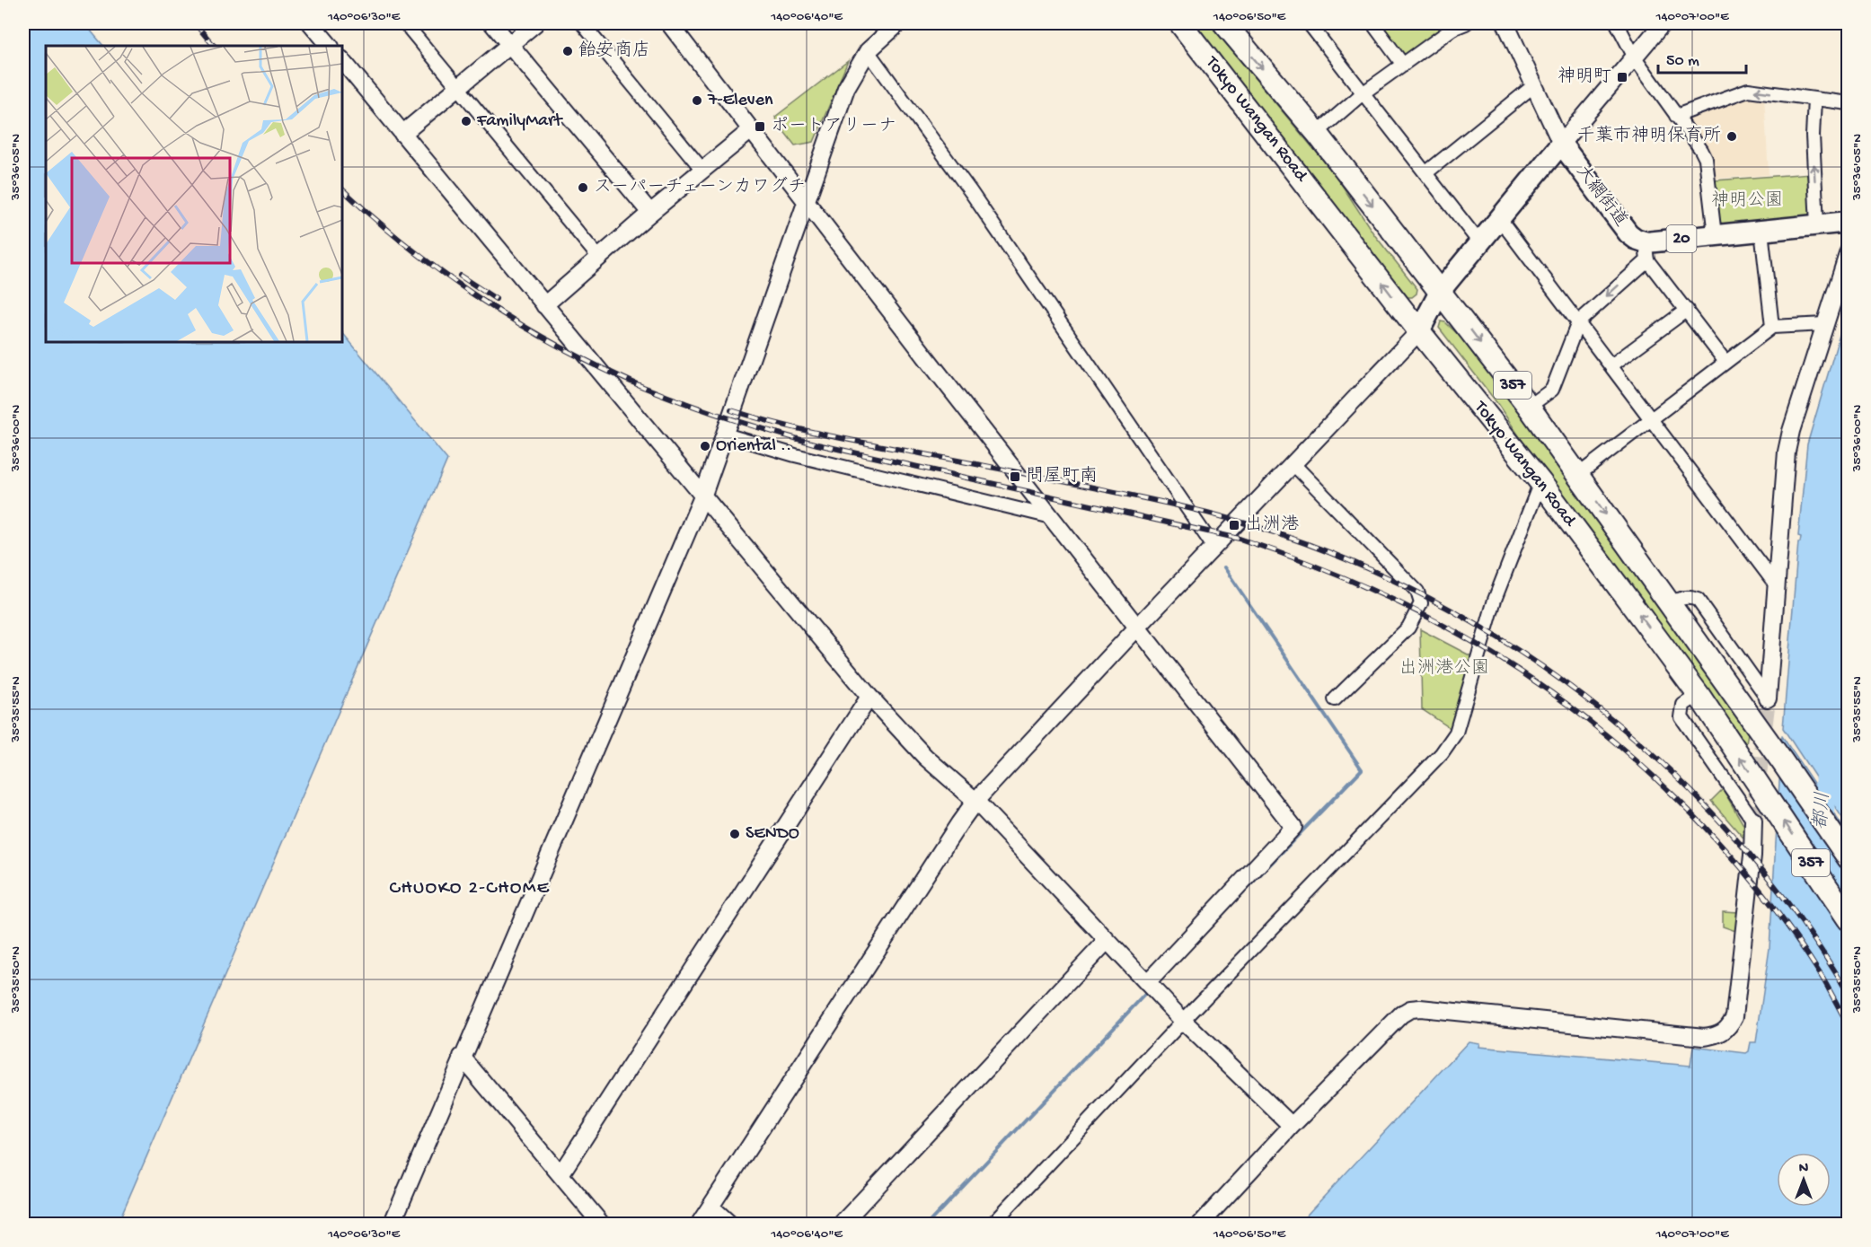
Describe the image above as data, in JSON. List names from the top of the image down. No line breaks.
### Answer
{"streets":{"highway":["Tokyo Wangan Road","357"],"main road":["大網街道","20"]},"crossings":[["大網街道","20"]],"districts":["CHUOKO 2-CHOME"],"water":["都川"],"parks":["神明公園","出洲港公園"],"places":{"other":["飴安商店","7-Eleven","FamilyMart","千葉市神明保育所","スーパーチェーンカワグチ","Oriental ..","SENDO"],"transit":["神明町","ポートアリーナ","問屋町南","出洲港"]},"scale_bar":"50 m","north":"top","coordinates":["140°06'30\"E","140°06'40\"E","140°06'50\"E","140°07'00\"E","35°36'05\"N","35°36'00\"N","35°35'55\"N","35°35'50\"N"]}
